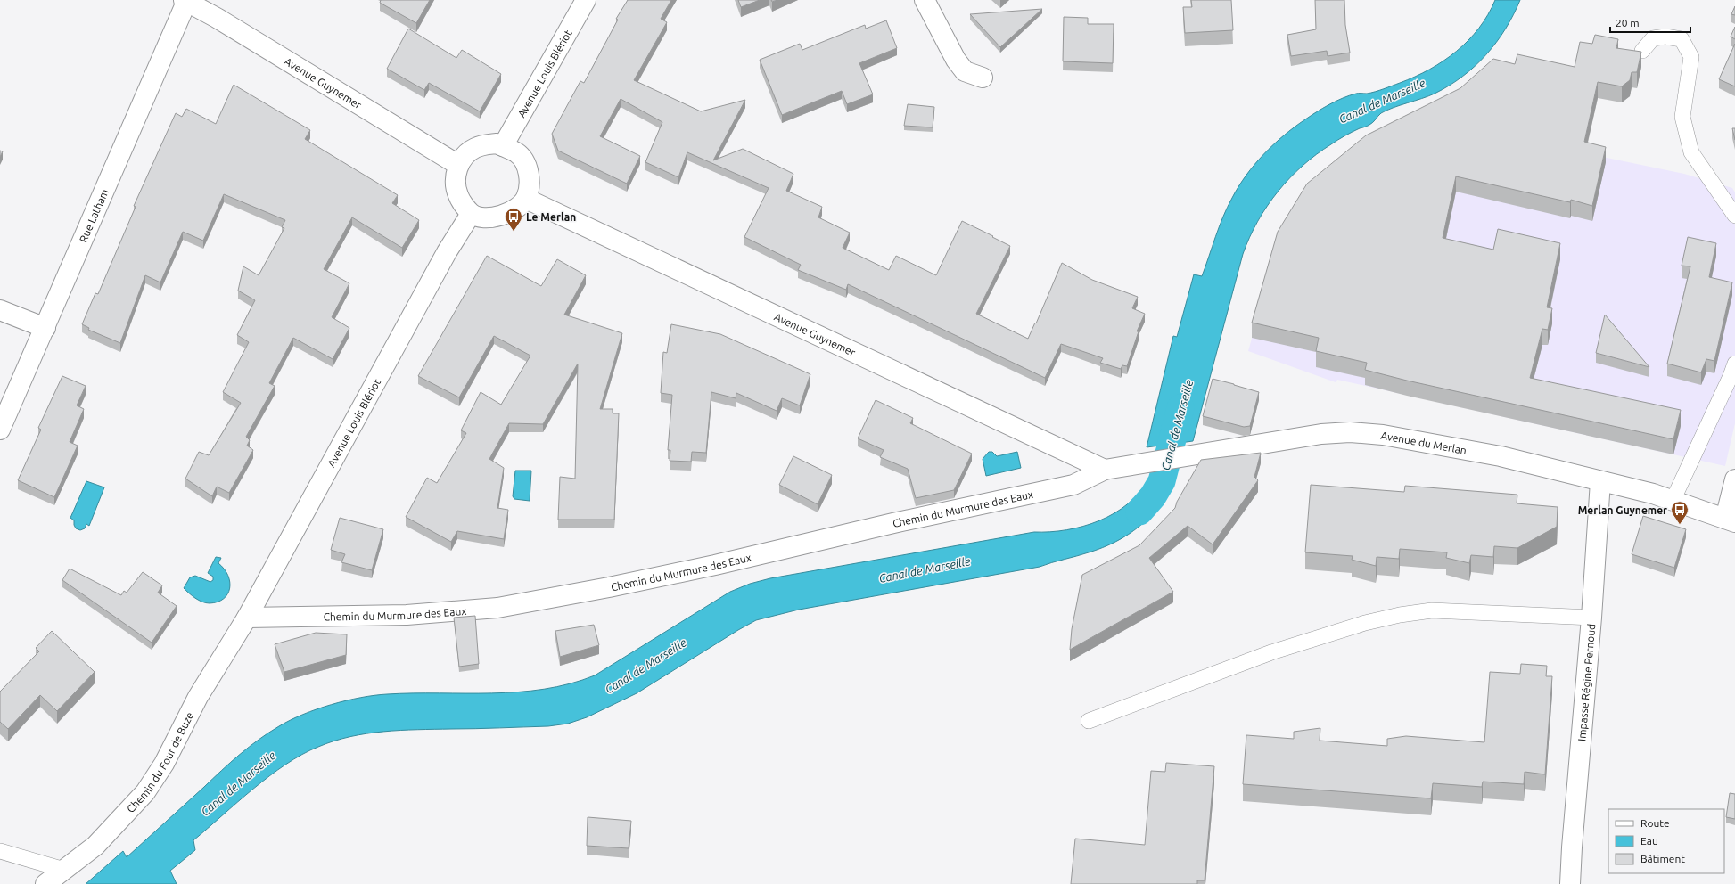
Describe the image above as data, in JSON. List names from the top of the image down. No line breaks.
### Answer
{"streets":{"street":["Avenue Louis Blériot","Avenue Guynemer","Rue Latham","Avenue du Merlan","Chemin du Murmure des Eaux","Impasse Régine Pernoud","Chemin du Four de Buze"]},"crossings":[["Avenue Louis Blériot","Avenue Guynemer"],["Avenue Louis Blériot","Chemin du Murmure des Eaux"],["Avenue Louis Blériot","Chemin du Four de Buze"],["Avenue Guynemer","Rue Latham"],["Avenue Guynemer","Avenue du Merlan"],["Avenue Guynemer","Chemin du Murmure des Eaux"],["Avenue du Merlan","Chemin du Murmure des Eaux"],["Avenue du Merlan","Impasse Régine Pernoud"],["Chemin du Murmure des Eaux","Chemin du Four de Buze"]],"water":["Canal de Marseille"],"places":{"bus stop":["Le Merlan","Merlan Guynemer"]},"legend":["Route","Eau","Bâtiment"],"scale_bar":"20 m"}
